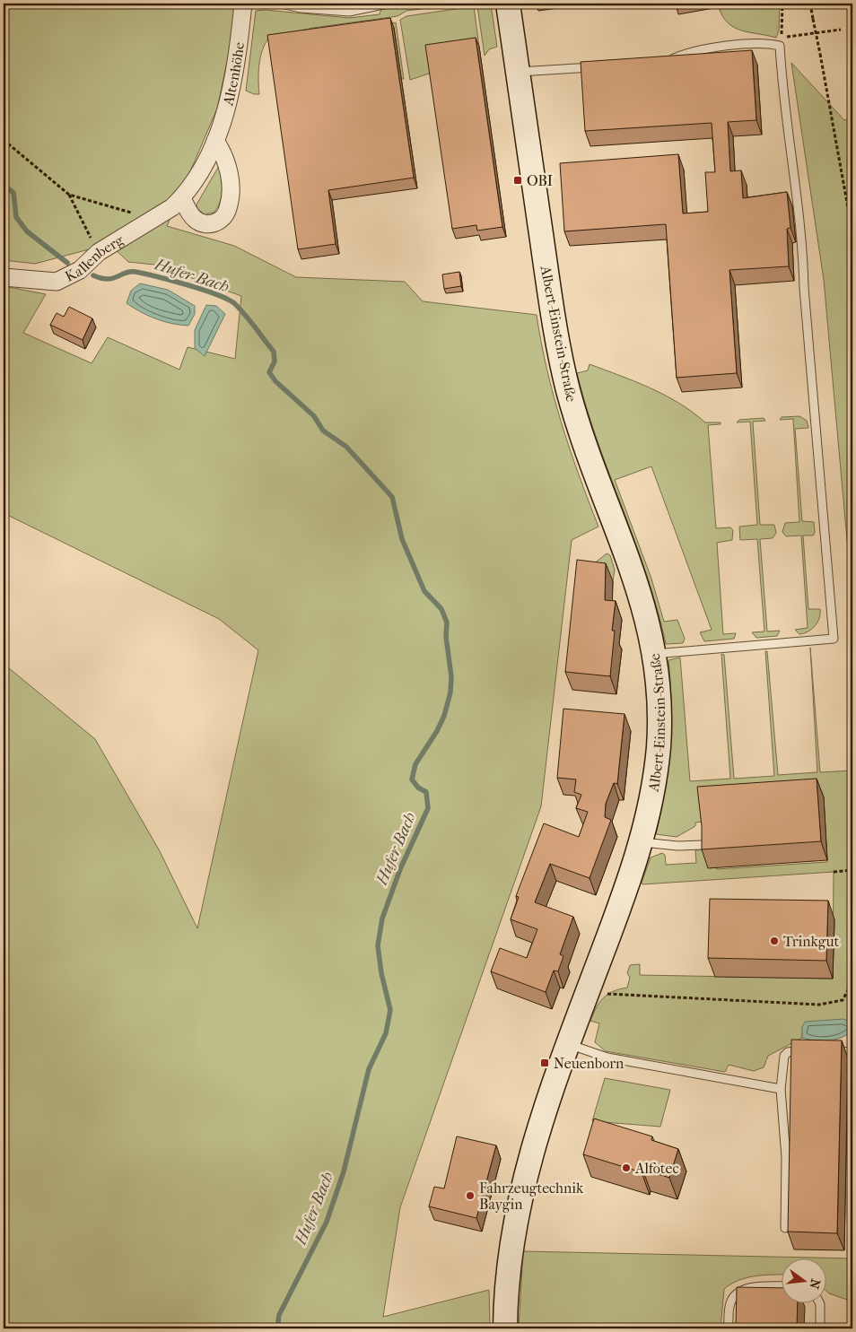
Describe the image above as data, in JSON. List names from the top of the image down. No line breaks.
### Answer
{"streets":{"street":["Altenhöhe","Kallenberg","Albert-Einstein-Straße"]},"crossings":[["Altenhöhe","Kallenberg"]],"water":["Hufer Bach"],"places":{"transit":["OBI","Neuenborn"],"other":["Trinkgut","Alfotec","Fahrzeugtechnik Baygin"]},"north":"right"}
